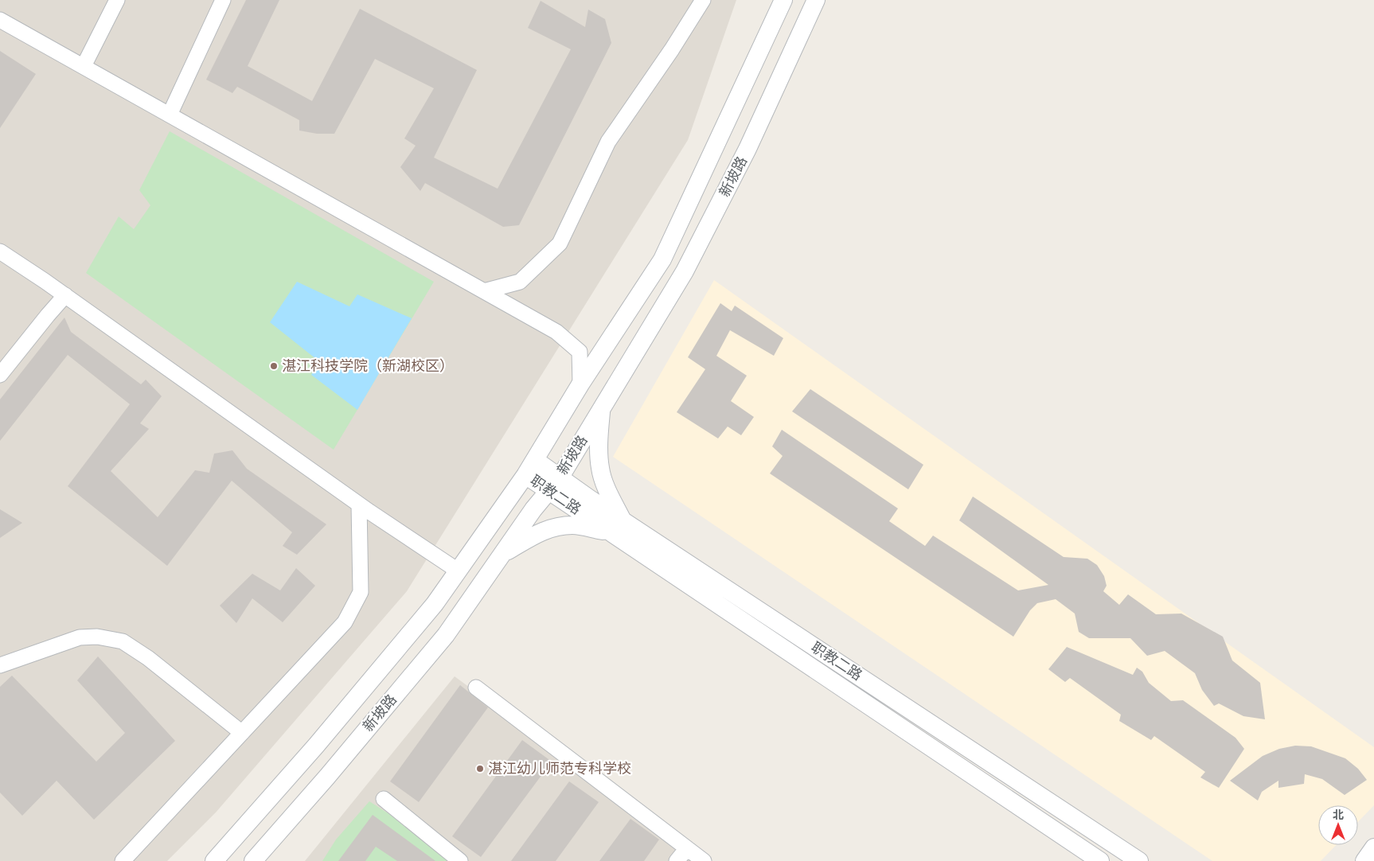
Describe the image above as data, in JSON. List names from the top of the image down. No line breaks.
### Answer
{"streets":{"street":["新坡路","职教二路"]},"crossings":[["新坡路","职教二路"]],"places":["湛江科技学院（新湖校区）","湛江幼儿师范专科学校"],"north":"top"}
